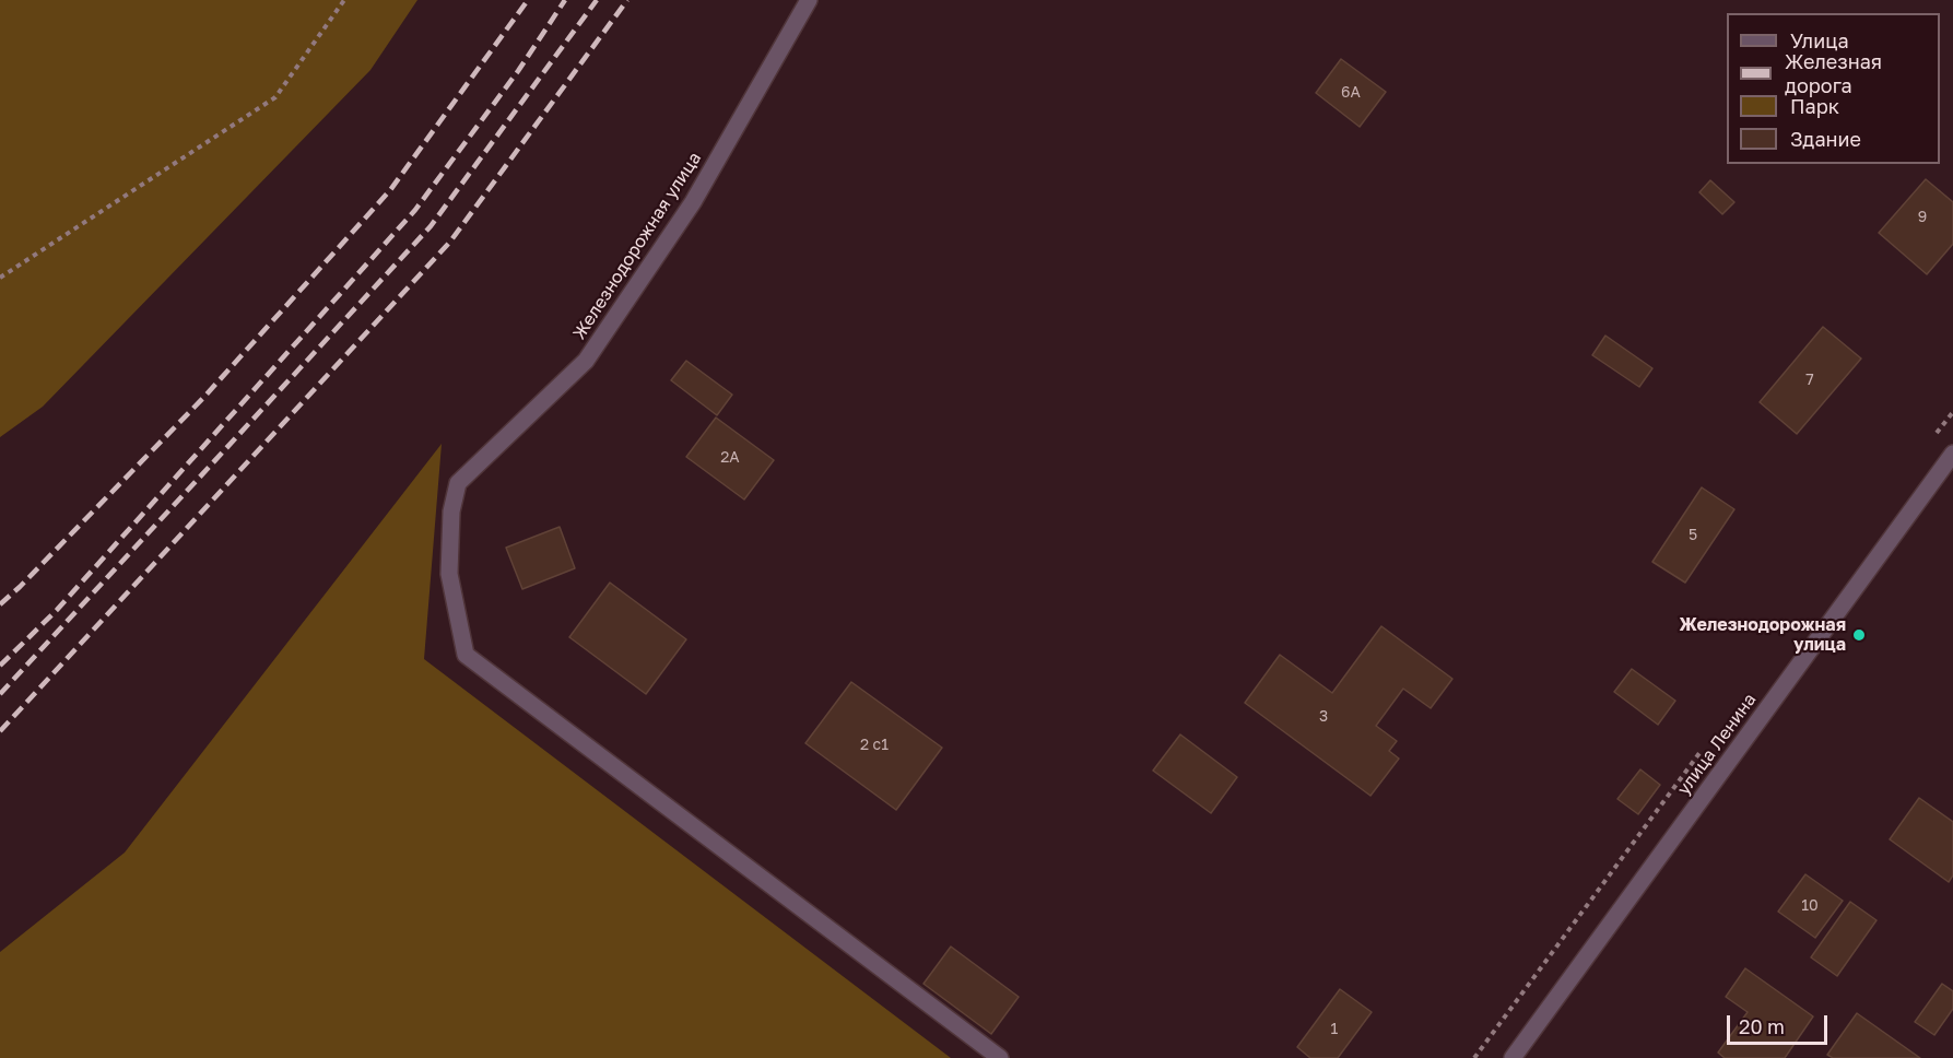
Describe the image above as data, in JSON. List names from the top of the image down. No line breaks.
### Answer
{"streets":{"street":["Железнодорожная улица","улица Ленина"]},"places":["Железнодорожная улица"],"house_numbers":["6А","9","7","2А","5","3","2 с1","10","1"],"legend":["Улица","Железная дорога","Парк","Здание"],"scale_bar":"20 m"}
